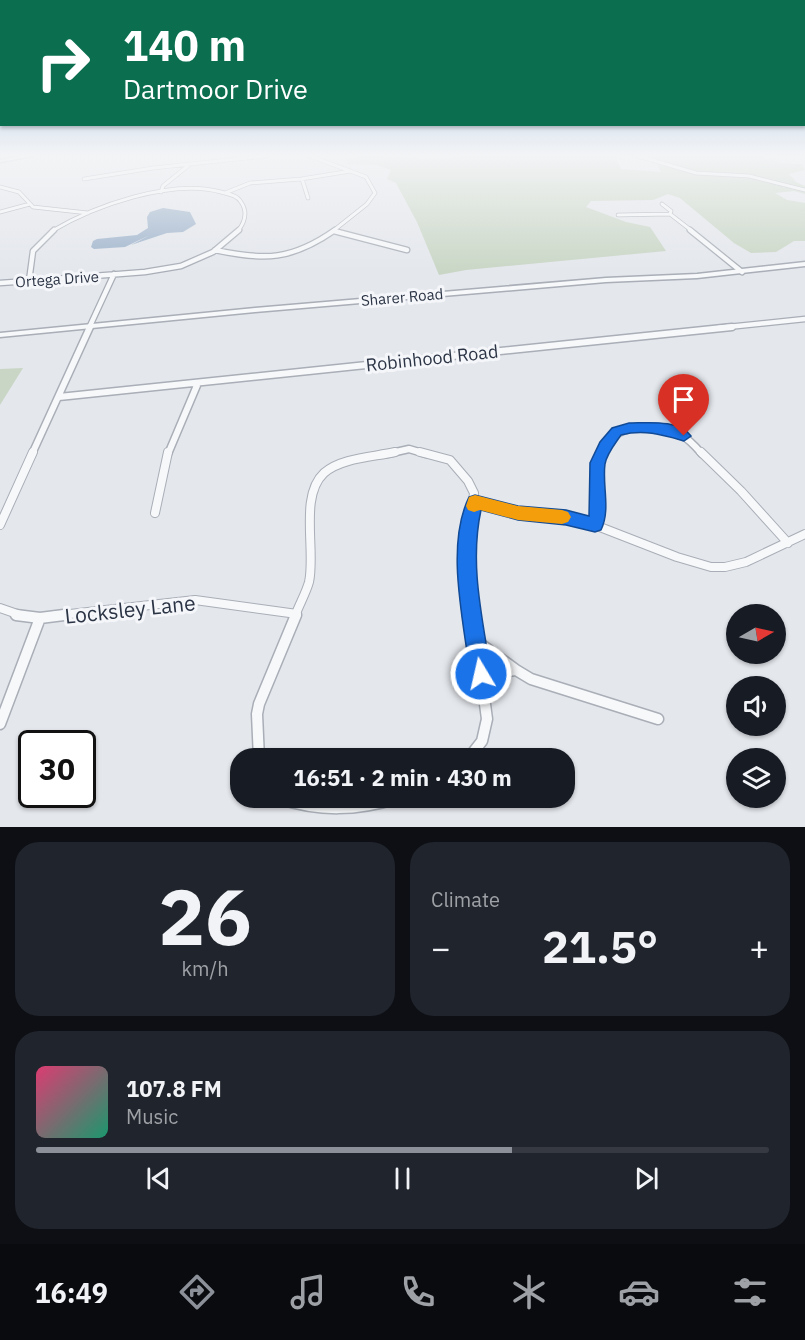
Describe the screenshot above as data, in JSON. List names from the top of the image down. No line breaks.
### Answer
{"streets":{"street":["Ortega Drive","Sharer Road","Robinhood Road","Locksley Lane"]},"north":"right","page":{"turn":["140 m","Dartmoor Drive"],"limit":"30","trip":"16:51 · 2 min · 430 m","tile":[["26","km/h"],"Climate"],"heat":["−","21.5°","+"],"song":["107.8 FM","Music"],"tabs":"16:49"}}
